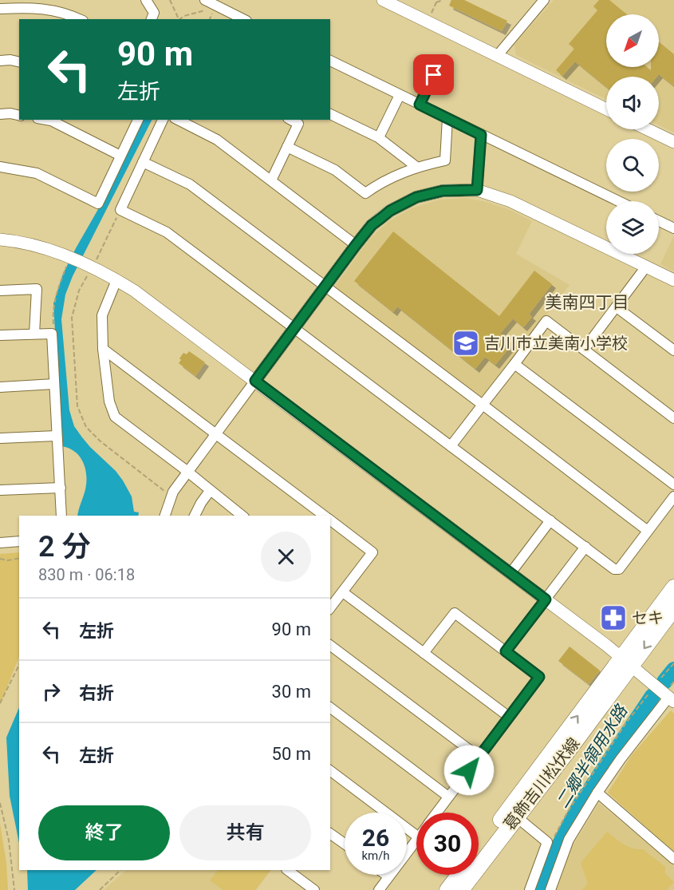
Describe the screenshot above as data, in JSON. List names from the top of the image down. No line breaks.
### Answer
{"streets":{"main road":["葛飾吉川松伏線"]},"districts":["美南四丁目"],"water":["二郷半領用水路"],"places":{"school or university":["吉川市立美南小学校"],"pharmacy":["セキ"]},"north":"bottom left","page":{"turn":["90 m","左折"],"heading":["2 分","830 m · 06:18"],"list":[{"name":"左折","value":"90 m"},{"name":"右折","value":"30 m"},{"name":"左折","value":"50 m"}],"buttons":["終了","共有"],"speed":"26 km/h","limit":"30"}}
